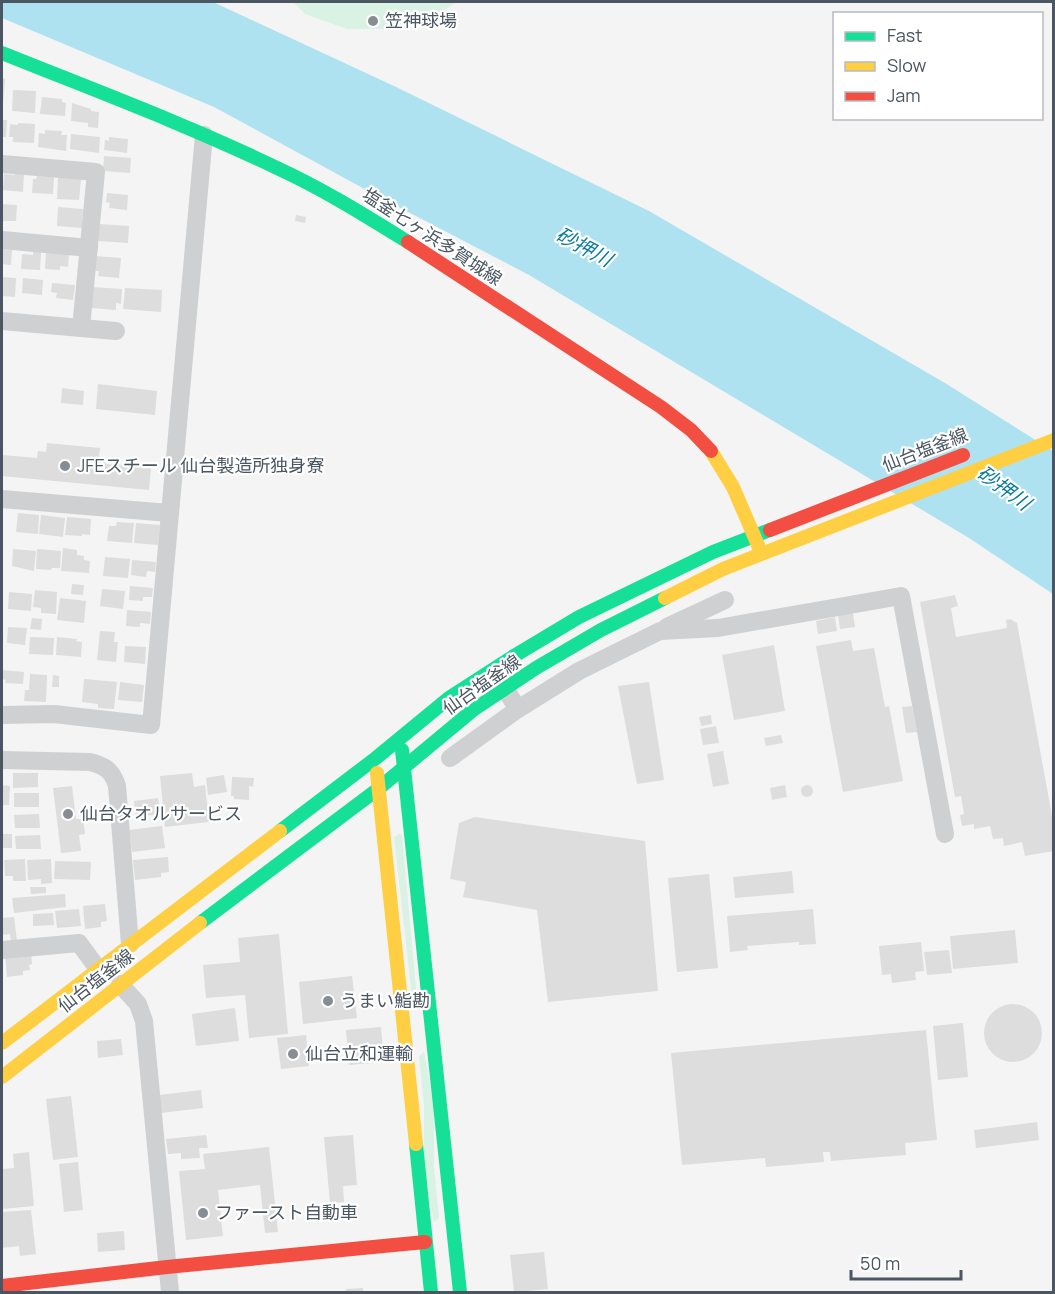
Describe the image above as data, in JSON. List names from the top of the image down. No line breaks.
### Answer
{"streets":{"main road":["塩釜七ヶ浜多賀城線","仙台塩釜線"]},"crossings":[["塩釜七ヶ浜多賀城線","仙台塩釜線"]],"water":["砂押川"],"places":["笠神球場","JFEスチール 仙台製造所独身寮","仙台タオルサービス","うまい鮨勘","仙台立和運輸","ファースト自動車"],"legend":["Fast","Slow","Jam"],"scale_bar":"50 m"}
